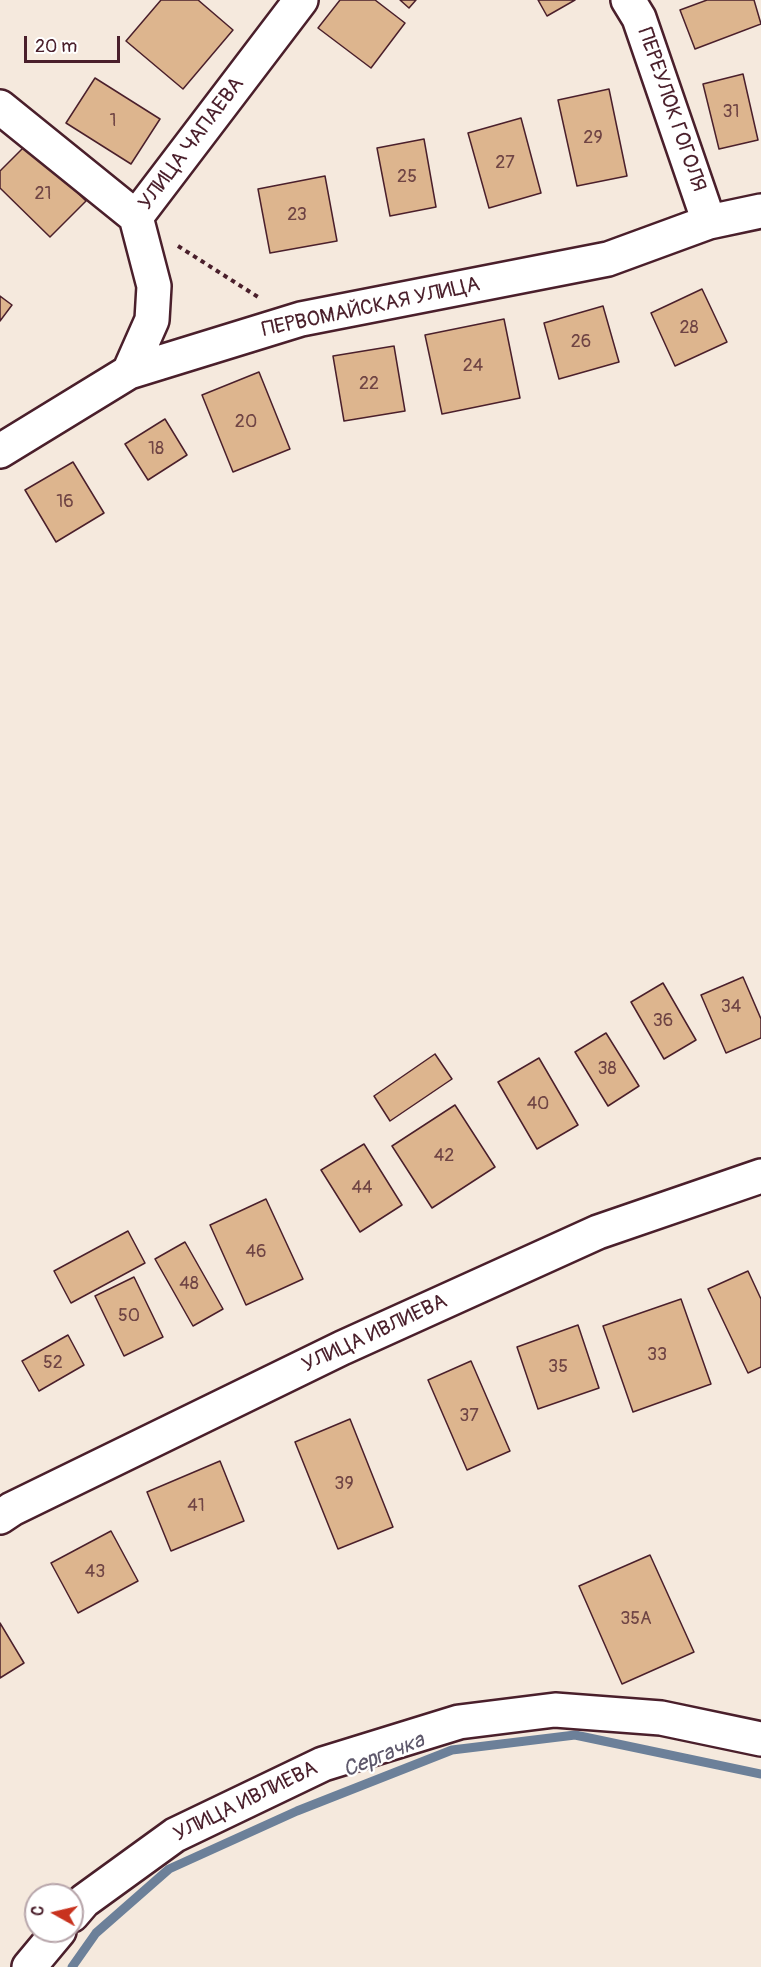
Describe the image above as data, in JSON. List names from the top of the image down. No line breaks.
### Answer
{"streets":{"street":["ПЕРЕУЛОК ГОГОЛЯ","УЛИЦА ЧАПАЕВА","ПЕРВОМАЙСКАЯ УЛИЦА","УЛИЦА ИВЛИЕВА"]},"crossings":[["ПЕРЕУЛОК ГОГОЛЯ","ПЕРВОМАЙСКАЯ УЛИЦА"],["УЛИЦА ЧАПАЕВА","ПЕРВОМАЙСКАЯ УЛИЦА"]],"water":["Сергачка"],"house_numbers":["31","1","29","27","25","21","23","28","26","24","22","20","18","16","34","36","38","40","42","44","46","48","50","33","52","35","37","39","41","43","35А"],"scale_bar":"20 m","north":"left"}
